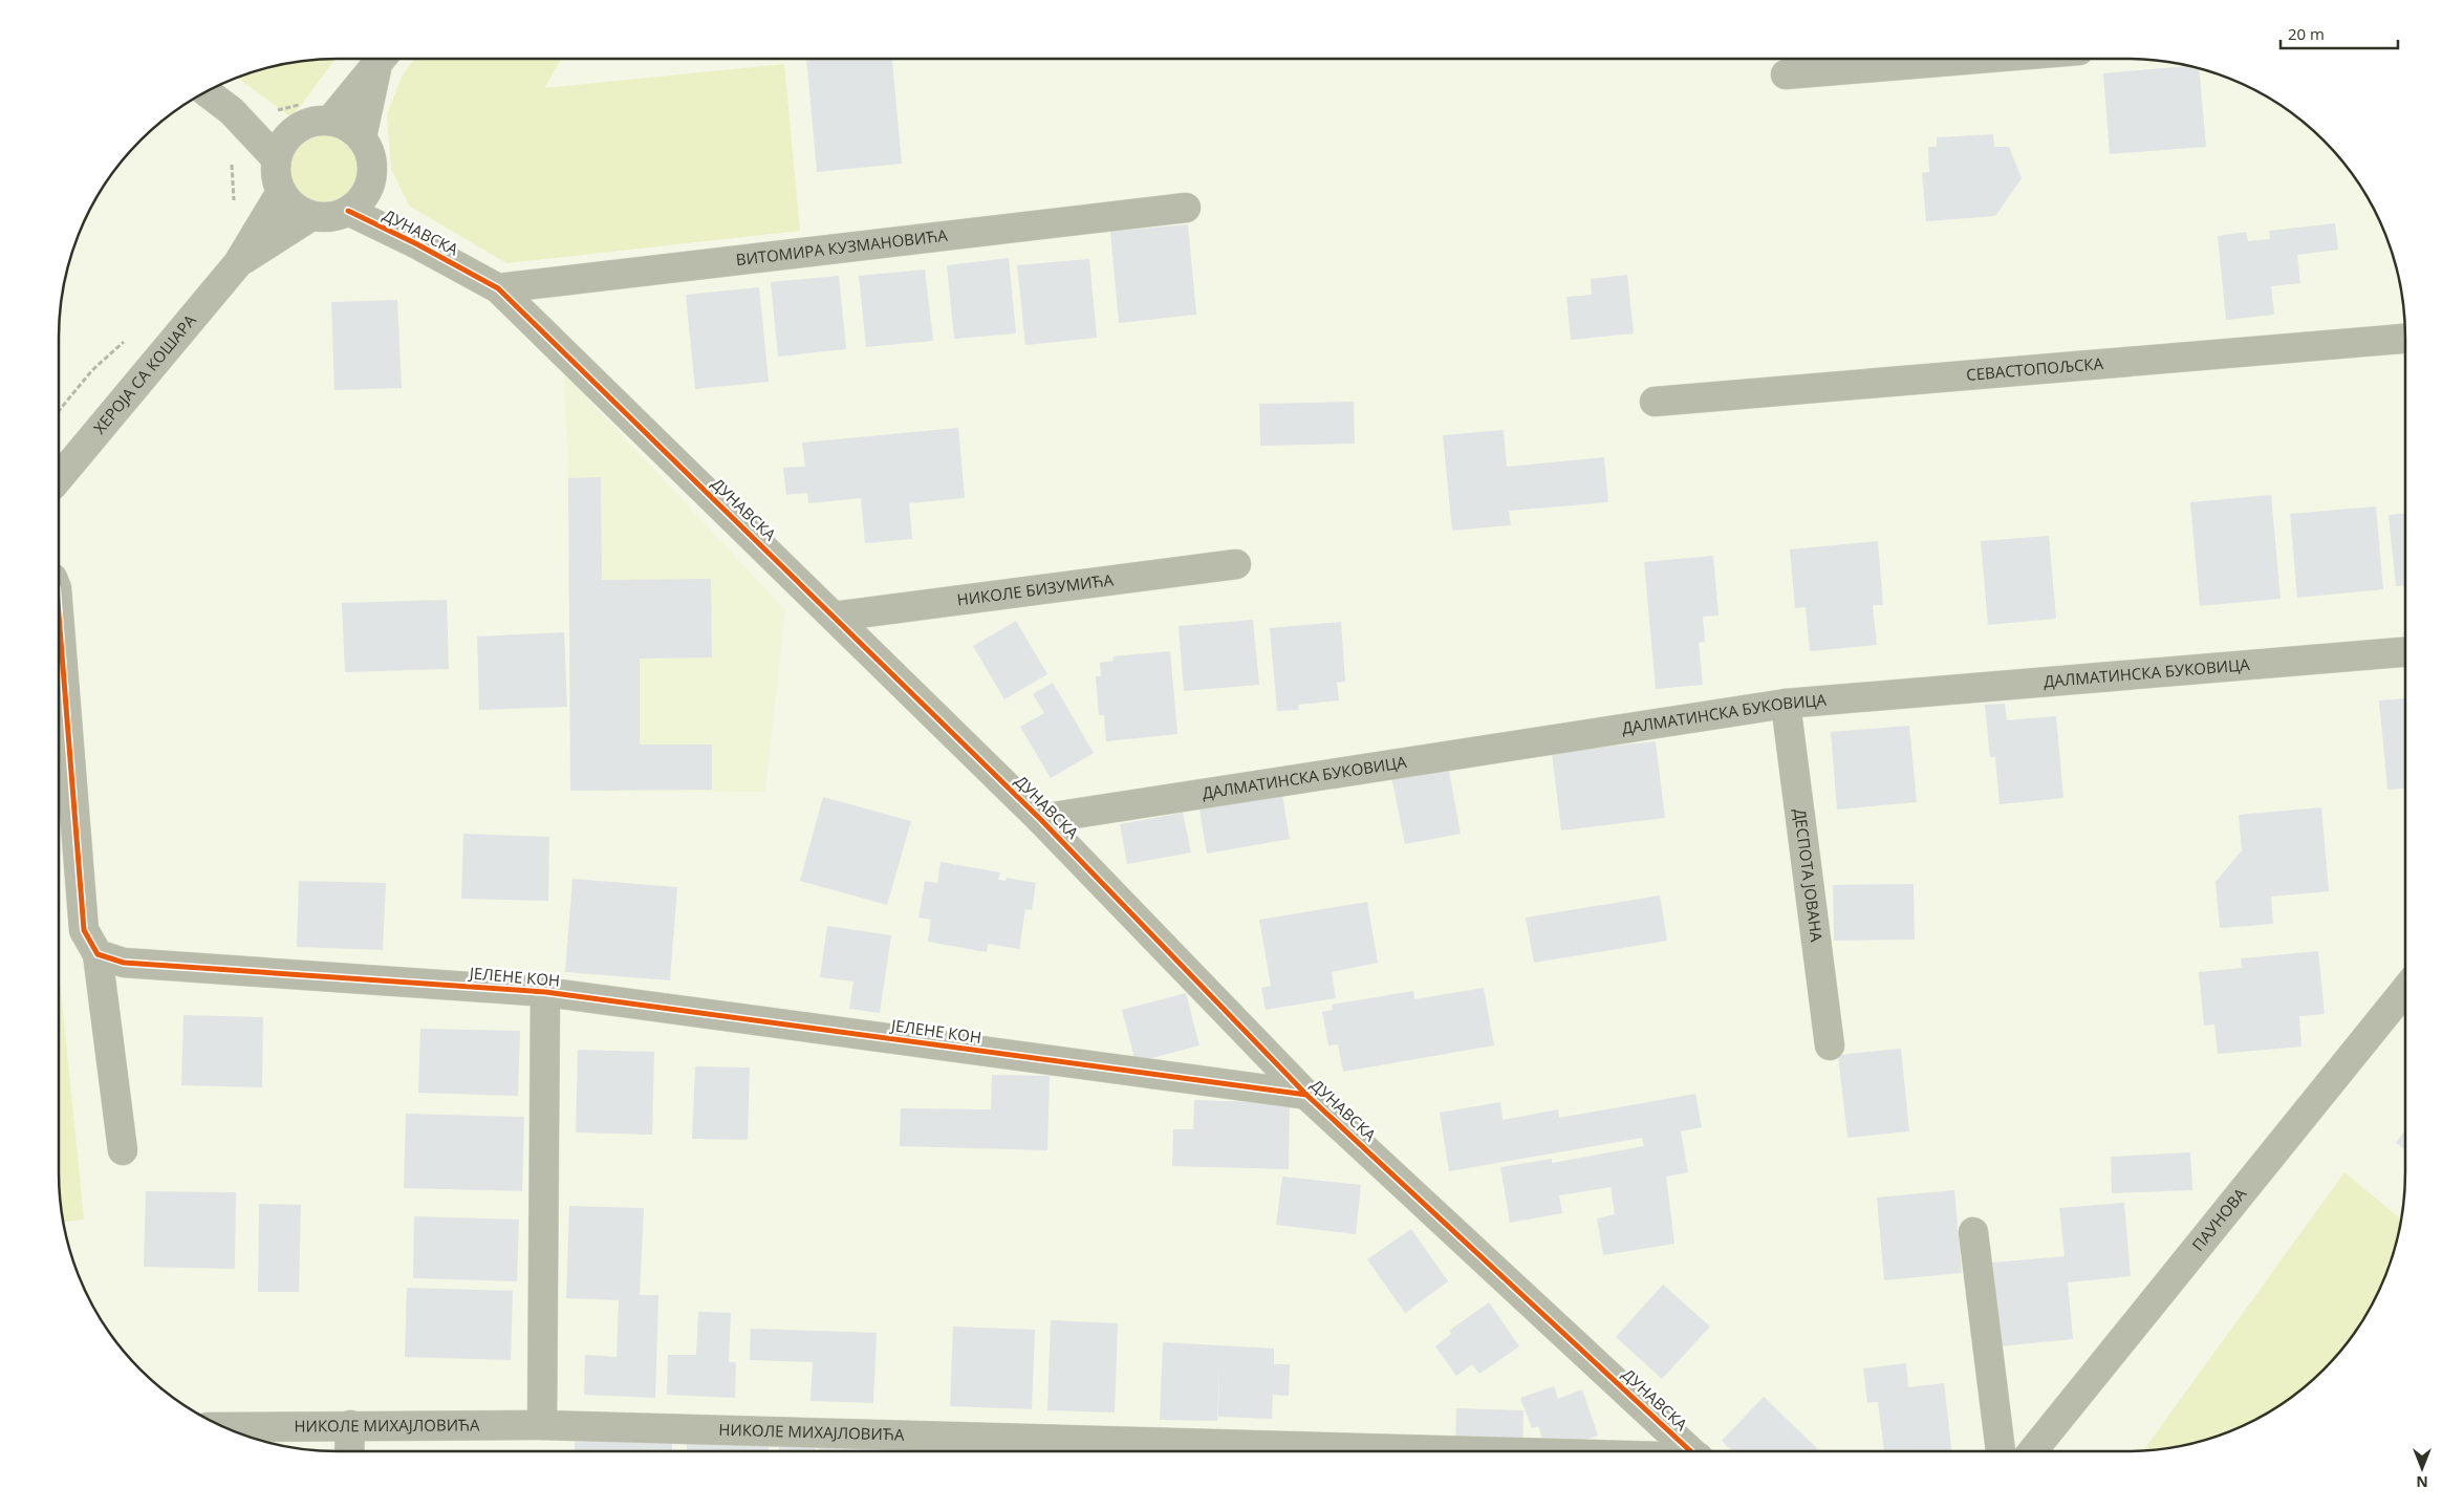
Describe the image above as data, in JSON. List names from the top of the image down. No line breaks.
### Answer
{"streets":{"street":["ДУНАВСКА","ВИТОМИРА КУЗМАНОВИЋА","СЕВАСТОПОЉСКА","ХЕРОЈА СА КОШАРА","НИКОЛЕ БИЗУМИЋА","ДАЛМАТИНСКА БУКОВИЦА","ДЕСПОТА ЈОВАНА","ЈЕЛЕНЕ КОН","ПАУНОВА","НИКОЛЕ МИХАЈЛОВИЋА"]},"crossings":[["ДУНАВСКА","ВИТОМИРА КУЗМАНОВИЋА"],["ДУНАВСКА","ХЕРОЈА СА КОШАРА"],["ДУНАВСКА","НИКОЛЕ БИЗУМИЋА"],["ДУНАВСКА","ДАЛМАТИНСКА БУКОВИЦА"],["ДУНАВСКА","ЈЕЛЕНЕ КОН"],["ДАЛМАТИНСКА БУКОВИЦА","ДЕСПОТА ЈОВАНА"],["ЈЕЛЕНЕ КОН","НИКОЛЕ МИХАЈЛОВИЋА"]],"scale_bar":"20 m","north":"bottom"}
